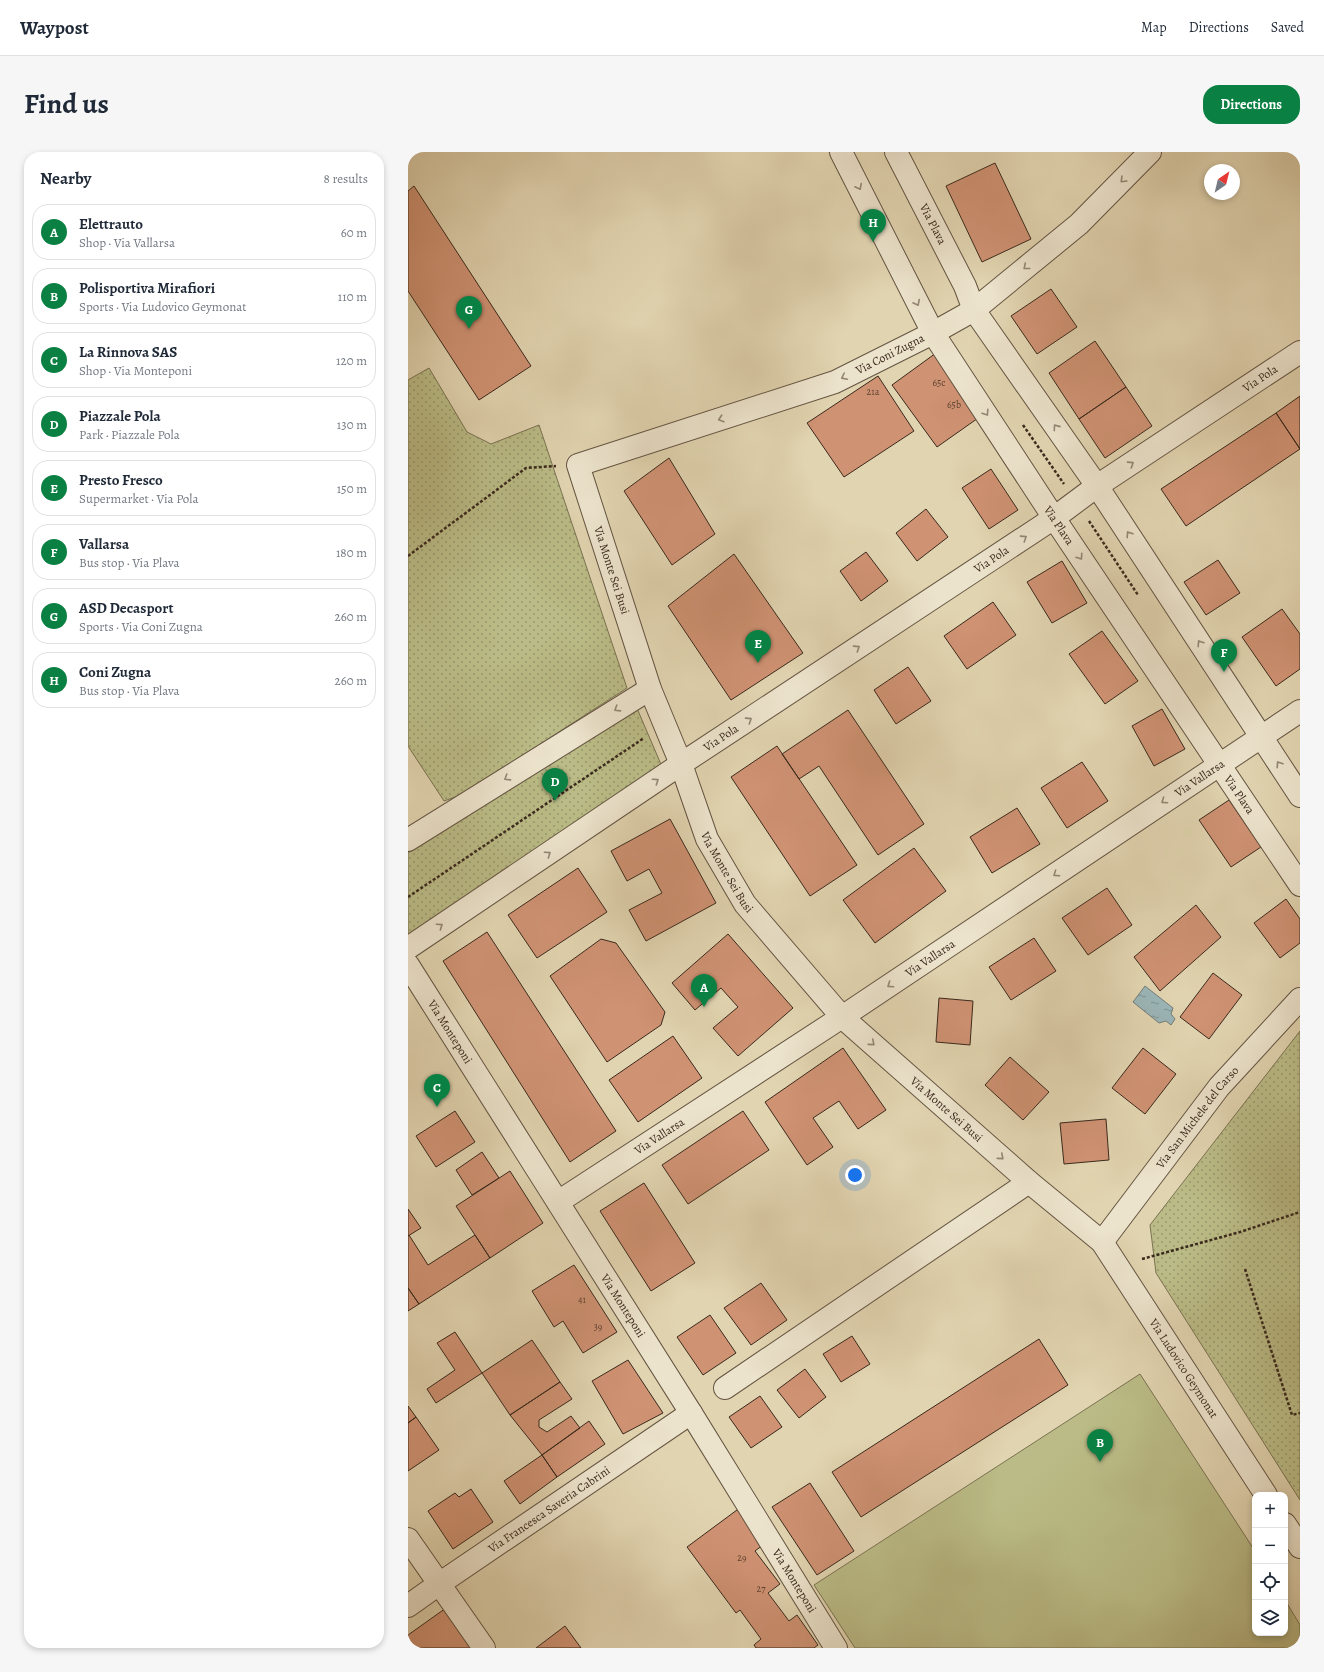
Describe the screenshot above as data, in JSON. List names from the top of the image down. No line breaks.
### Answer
{"streets":{"street":["Via Plava","Via Coni Zugna","Via Pola","Via Monte Sei Busi","Via Vallarsa","Via Monteponi","Via San Michele del Carso","Via Ludovico Geymonat","Via Francesca Saveria Cabrini"]},"crossings":[["Via Plava","Via Coni Zugna"],["Via Plava","Via Pola"],["Via Plava","Via Vallarsa"],["Via Coni Zugna","Via Monte Sei Busi"],["Via Pola","Via Monte Sei Busi"],["Via Monte Sei Busi","Via Vallarsa"],["Via Monte Sei Busi","Via San Michele del Carso"],["Via Monte Sei Busi","Via Ludovico Geymonat"],["Via Vallarsa","Via Monteponi"],["Via Monteponi","Via Francesca Saveria Cabrini"],["Via San Michele del Carso","Via Ludovico Geymonat"]],"one_way":["Via Coni Zugna","Via Pola","Via Vallarsa"],"house_numbers":["65c","21a","65b","41","39","29","27"],"north":"top right","page":{"header":"Waypost","nav":["Map","Directions","Saved"],"title":"Find us","buttons":"Directions","heading":["Nearby","8 results"],"list":[{"mark":"A","name":"Elettrauto","note":"Shop · Via Vallarsa","value":"60 m"},{"mark":"B","name":"Polisportiva Mirafiori","note":"Sports · Via Ludovico Geymonat","value":"110 m"},{"mark":"C","name":"La Rinnova SAS","note":"Shop · Via Monteponi","value":"120 m"},{"mark":"D","name":"Piazzale Pola","note":"Park · Piazzale Pola","value":"130 m"},{"mark":"E","name":"Presto Fresco","note":"Supermarket · Via Pola","value":"150 m"},{"mark":"F","name":"Vallarsa","note":"Bus stop · Via Plava","value":"180 m"},{"mark":"G","name":"ASD Decasport","note":"Sports · Via Coni Zugna","value":"260 m"},{"mark":"H","name":"Coni Zugna","note":"Bus stop · Via Plava","value":"260 m"}],"pins":["H","G","E","F","D","A","C","B"],"map_buttons":["+","−"]}}
